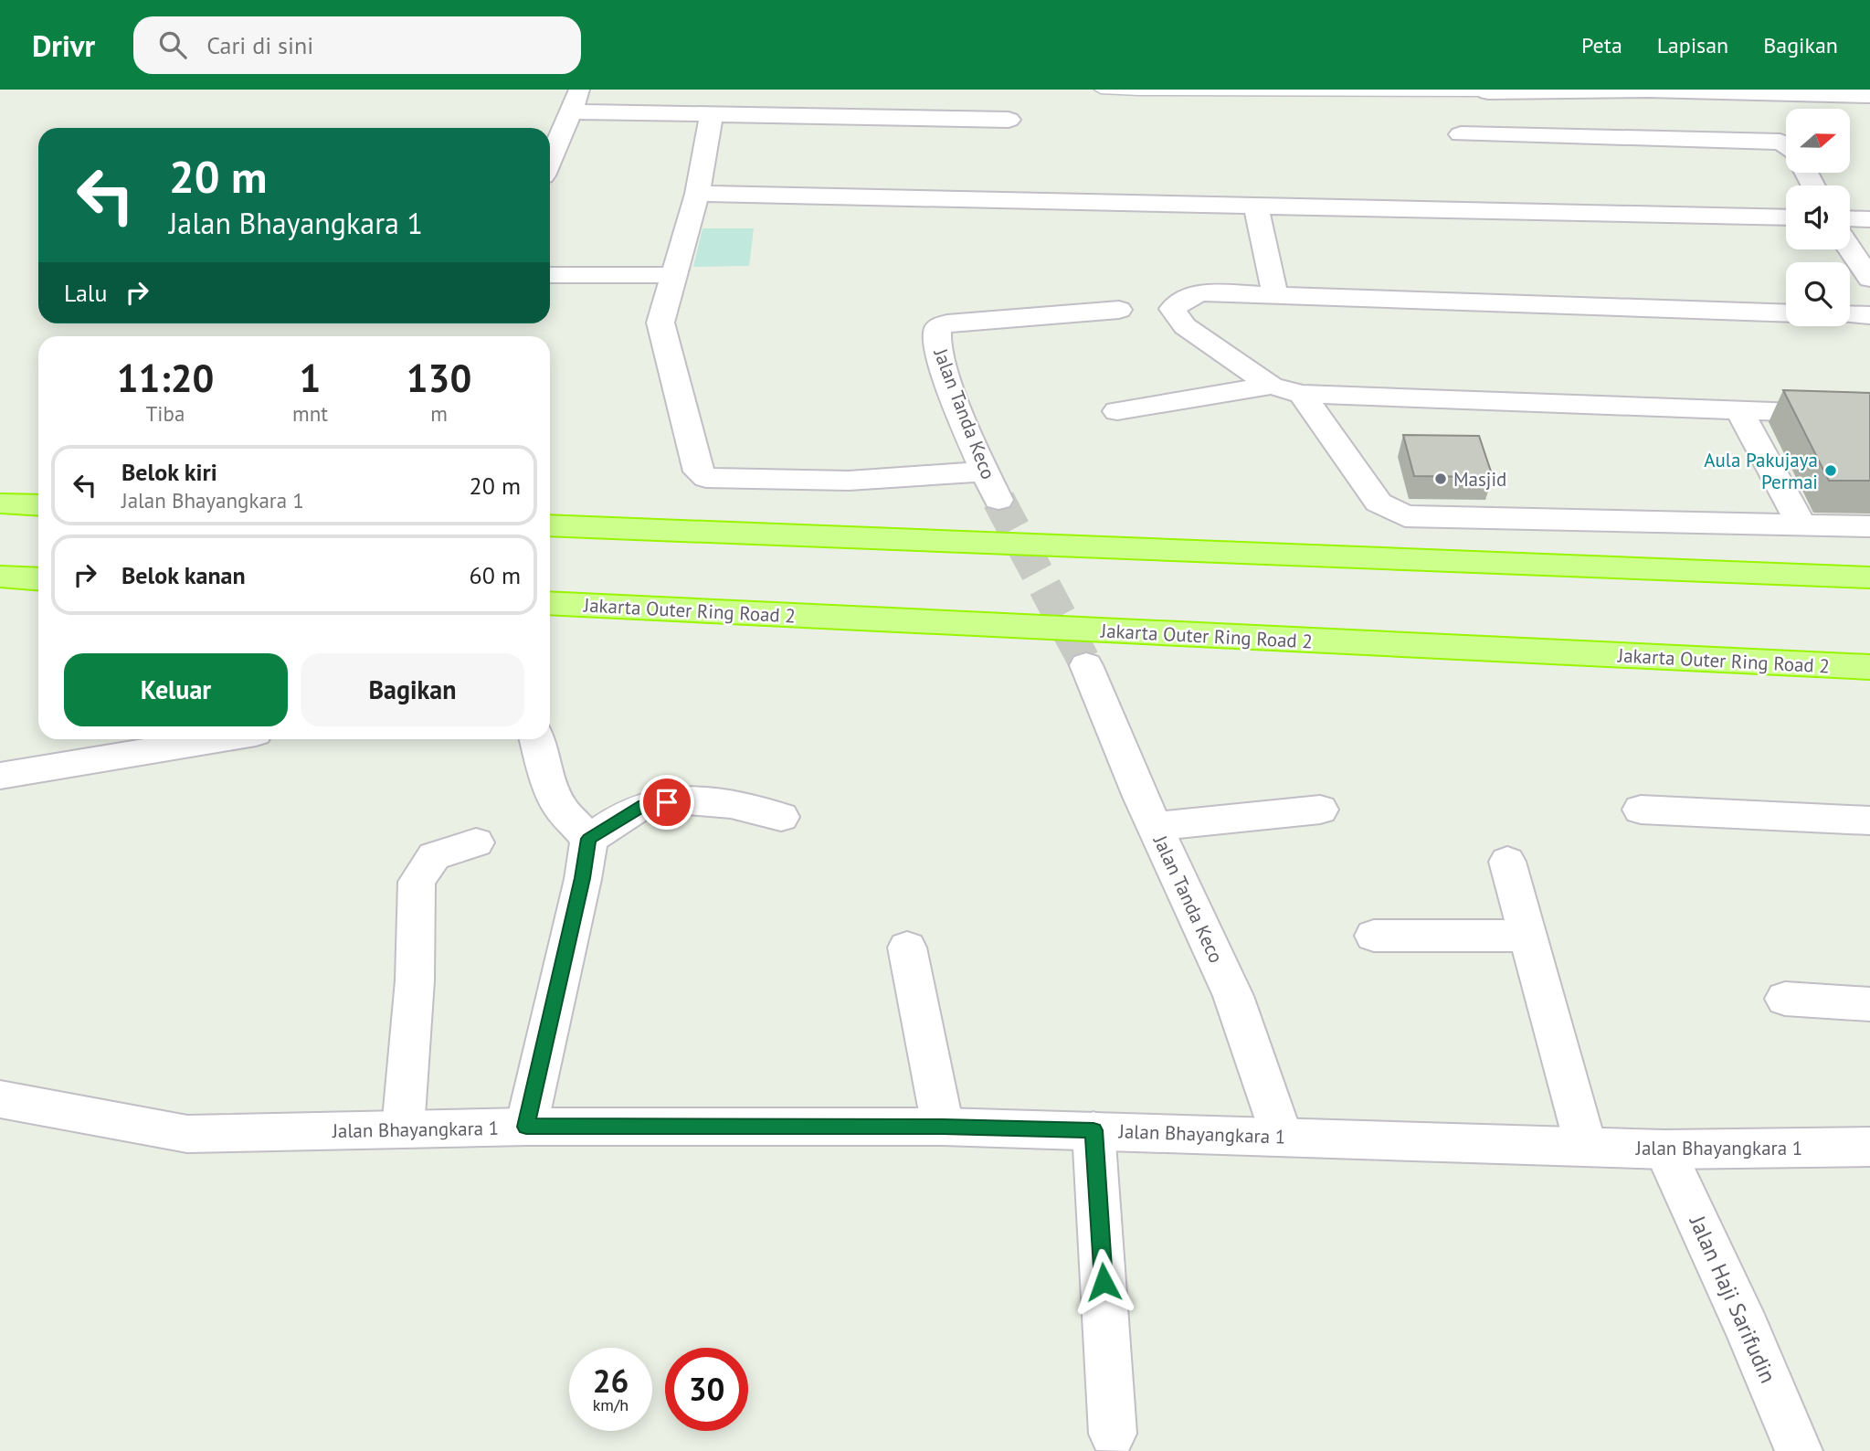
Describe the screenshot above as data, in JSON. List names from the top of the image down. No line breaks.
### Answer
{"streets":{"highway":["Jakarta Outer Ring Road 2"],"street":["Jalan Tanda Keco","Jalan Bhayangkara 1","Jalan Haji Sarifudin"]},"crossings":[["Jalan Tanda Keco","Jalan Bhayangkara 1"],["Jalan Bhayangkara 1","Jalan Haji Sarifudin"]],"places":["Aula Pakujaya Permai","Masjid"],"north":"right","page":{"header":"Drivr","search":"Cari di sini","nav":["Peta","Lapisan","Bagikan"],"turn":["20 m","Jalan Bhayangkara 1"],"then":"Lalu","eta":["11:20","Tiba","1","mnt","130","m"],"list":[{"name":"Belok kiri","note":"Jalan Bhayangkara 1","value":"20 m"},{"name":"Belok kanan","value":"60 m"}],"buttons":["Keluar","Bagikan"],"speed":"26 km/h","limit":"30"}}
